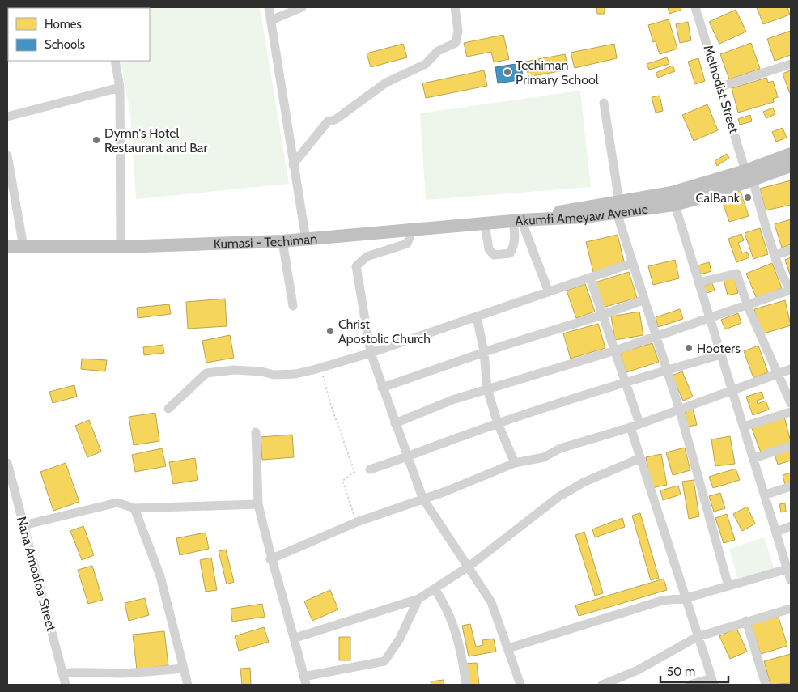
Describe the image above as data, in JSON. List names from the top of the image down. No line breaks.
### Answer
{"streets":{"highway":["Akumfi Ameyaw Avenue","Kumasi - Techiman"],"street":["Methodist Street","Nana Amoafoa Street"]},"crossings":[["Methodist Street","Akumfi Ameyaw Avenue"],["Akumfi Ameyaw Avenue","Kumasi - Techiman"]],"places":["Techiman Primary School","Dymn's Hotel Restaurant and Bar","CalBank","Christ Apostolic Church","Hooters"],"legend":["Homes","Schools"],"scale_bar":"50 m"}
